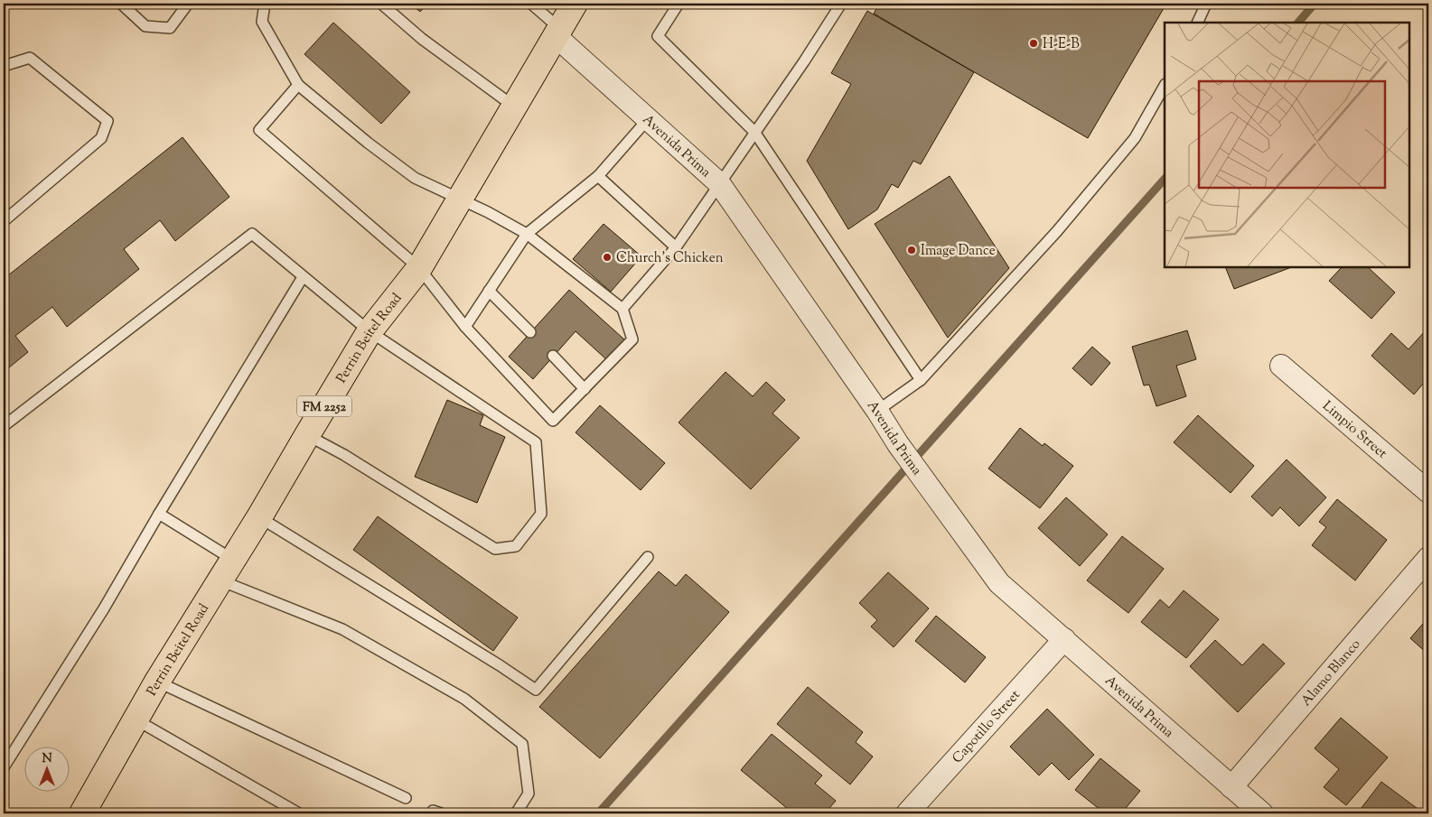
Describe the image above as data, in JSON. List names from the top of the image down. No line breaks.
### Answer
{"streets":{"main road":["Perrin Beitel Road","FM 2252"],"street":["Avenida Prima","Limpio Street","Alamo Blanco","Capotillo Street"]},"crossings":[["Avenida Prima","Perrin Beitel Road"],["Avenida Prima","Alamo Blanco"],["Avenida Prima","Capotillo Street"]],"places":["H-E-B","Image Dance","Church's Chicken"],"north":"top"}
